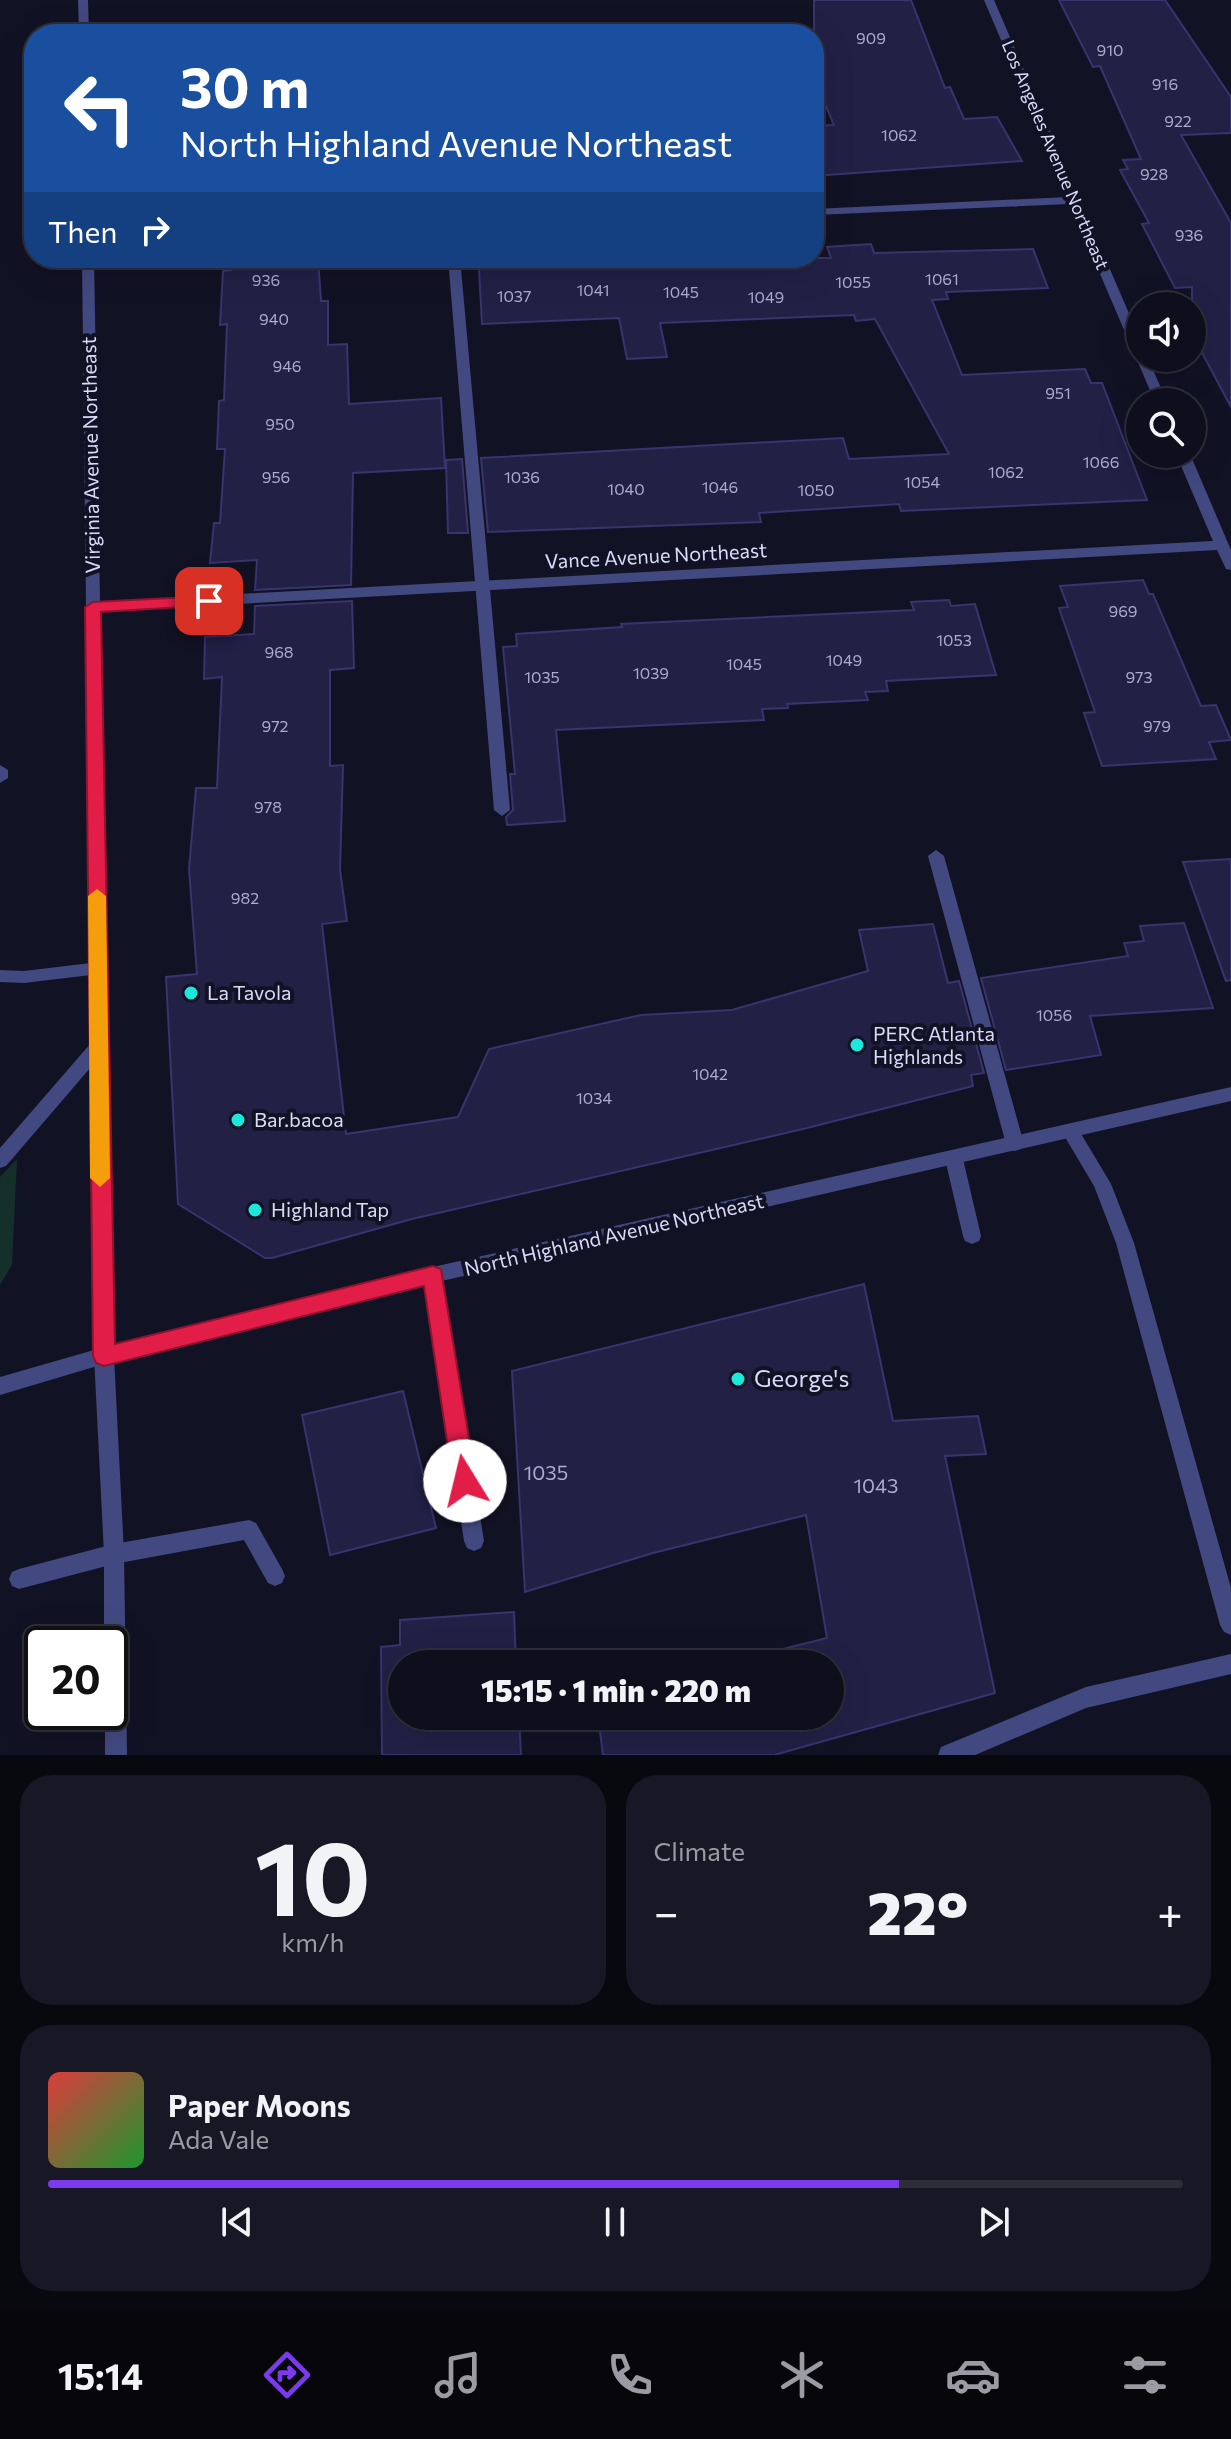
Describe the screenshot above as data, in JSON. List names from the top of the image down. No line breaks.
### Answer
{"streets":{"street":["Los Angeles Avenue Northeast","Virginia Avenue Northeast","Vance Avenue Northeast","North Highland Avenue Northeast"]},"crossings":[["Virginia Avenue Northeast","Vance Avenue Northeast"],["Virginia Avenue Northeast","North Highland Avenue Northeast"]],"places":["La Tavola","PERC Atlanta Highlands","Bar.bacoa","Highland Tap","George's"],"house_numbers":["909","910","916","922","1062","928","936","1061","936","1055","1041","1045","1037","1049","940","946","951","950","1066","1062","956","1036","1054","1046","1040","1050","969","1053","968","1049","1045","1039","1035","973","972","979","978","982","1056","1042","1034","1035","1043"],"page":{"turn":["30 m","North Highland Avenue Northeast"],"then":"Then","limit":"20","trip":"15:15 · 1 min · 220 m","tile":[["10","km/h"],"Climate"],"heat":["−","22°","+"],"song":["Paper Moons","Ada Vale"],"tabs":"15:14"}}
